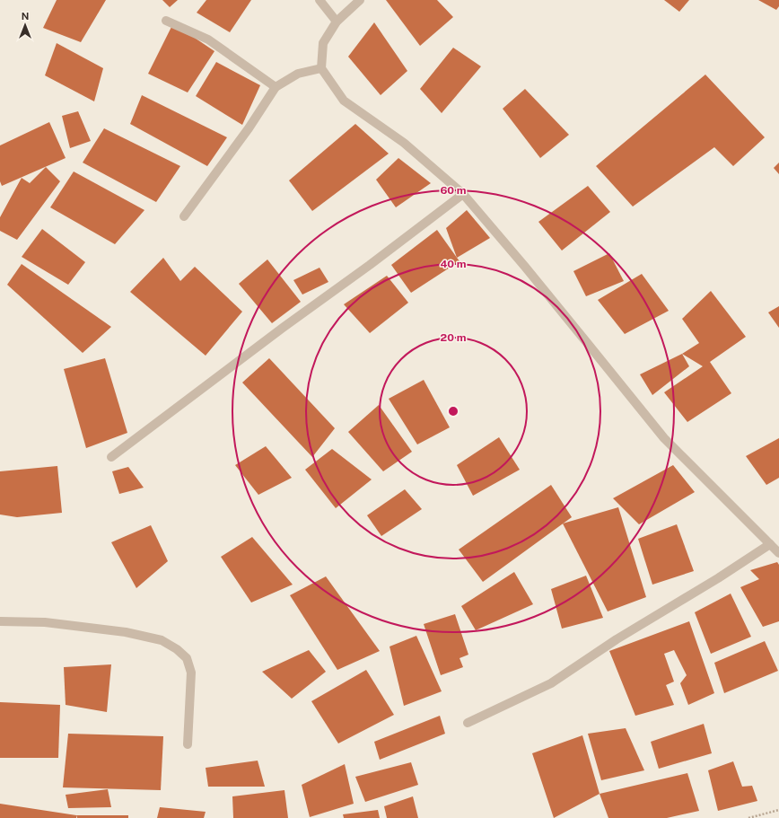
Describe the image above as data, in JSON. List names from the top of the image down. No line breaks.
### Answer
{"north":"top","rings":["60 m","40 m","20 m"]}
